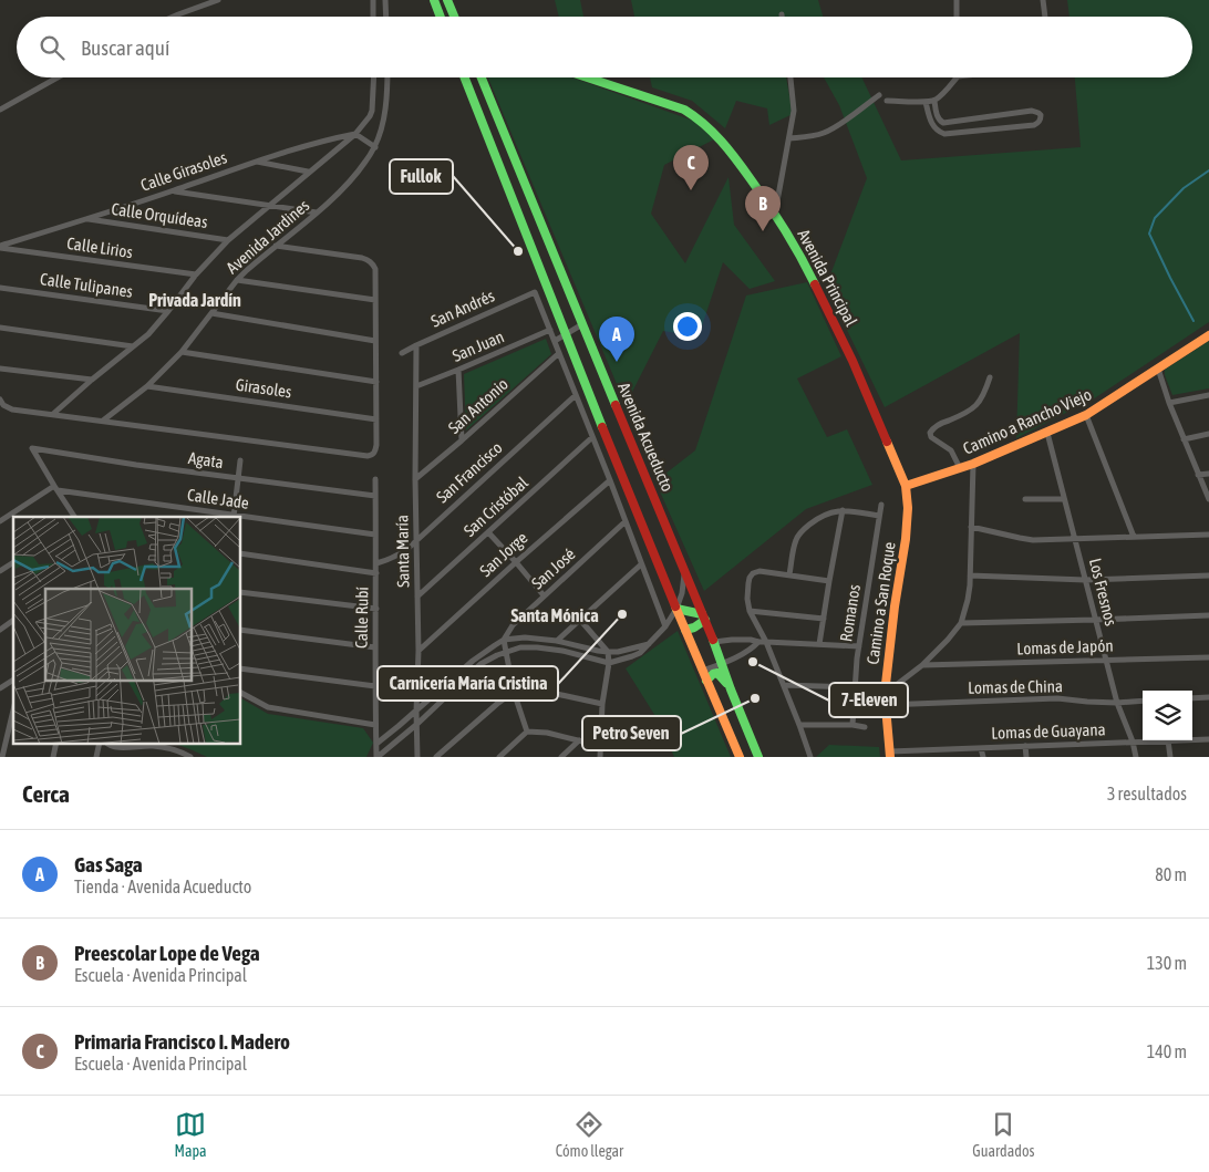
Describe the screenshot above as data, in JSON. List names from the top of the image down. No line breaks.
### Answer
{"streets":{"street":["Calle Girasoles","Calle Orquídeas","Avenida Jardines","Calle Lirios","Avenida Principal","Calle Tulipanes","San Andrés","San Juan","Girasoles","San Antonio","Camino a Rancho Viejo","Avenida Acueducto","Agata","San Francisco","Calle Jade","San Cristóbal","Santa María","San Jorge","San José","Los Fresnos","Camino a San Roque","Romanos","Calle Rubí","Lomas de Japón","Lomas de China","Lomas de Guayana"]},"crossings":[["Calle Girasoles","Calle Orquídeas"],["Calle Girasoles","Avenida Jardines"],["Calle Girasoles","Calle Lirios"],["Calle Orquídeas","Avenida Jardines"],["Avenida Jardines","Calle Lirios"],["Avenida Jardines","Calle Tulipanes"],["Avenida Jardines","Girasoles"],["Avenida Principal","Camino a Rancho Viejo"],["Avenida Principal","Camino a San Roque"],["San Andrés","San Juan"],["San Andrés","Santa María"],["San Juan","Santa María"],["San Antonio","Santa María"],["Camino a Rancho Viejo","Los Fresnos"],["Camino a Rancho Viejo","Camino a San Roque"],["Agata","Calle Jade"],["Agata","Calle Rubí"],["San Francisco","Santa María"],["San Francisco","Calle Rubí"],["Calle Jade","Calle Rubí"],["San Cristóbal","Santa María"],["Santa María","San Jorge"],["Los Fresnos","Lomas de Japón"],["Los Fresnos","Lomas de China"],["Los Fresnos","Lomas de Guayana"],["Camino a San Roque","Lomas de China"],["Camino a San Roque","Lomas de Guayana"]],"districts":["Privada Jardín","Santa Mónica"],"places":["Fullok","Carnicería María Cristina","7-Eleven","Petro Seven"],"page":{"search":"Buscar aquí","pins":["C","B","A"],"heading":["Cerca","3 resultados"],"list":[{"mark":"A","name":"Gas Saga","note":"Tienda · Avenida Acueducto","value":"80 m"},{"mark":"B","name":"Preescolar Lope de Vega","note":"Escuela · Avenida Principal","value":"130 m"},{"mark":"C","name":"Primaria Francisco I. Madero","note":"Escuela · Avenida Principal","value":"140 m"}],"nav":["Mapa","Cómo llegar","Guardados"]}}
